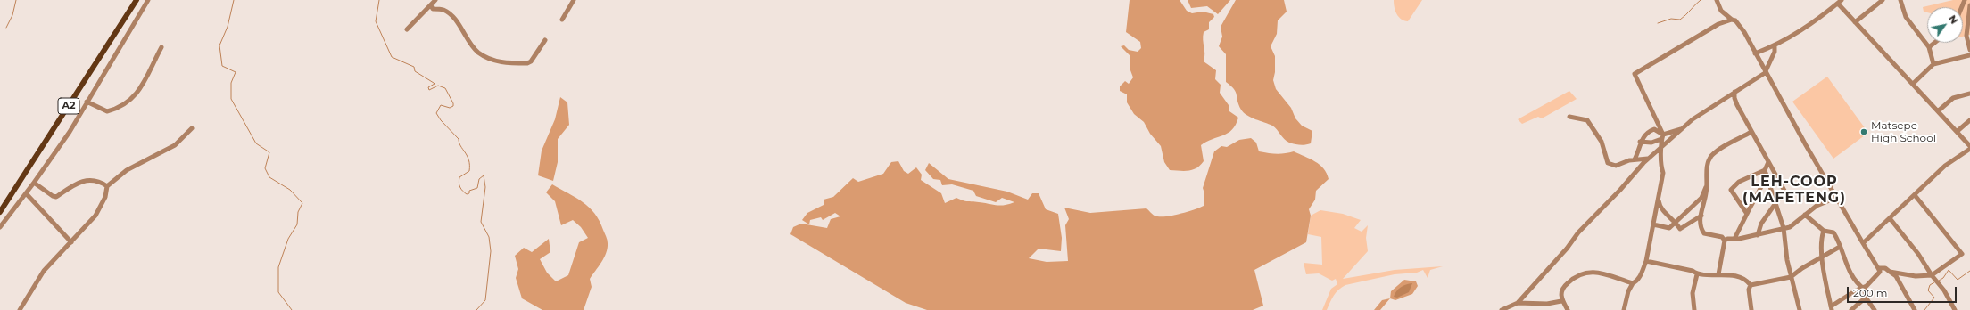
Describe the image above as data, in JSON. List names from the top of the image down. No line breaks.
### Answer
{"streets":{"main road":["A2"]},"districts":["LEH-COOP (MAFETENG)"],"places":["Matsepe High School"],"scale_bar":"200 m","north":"top right"}
